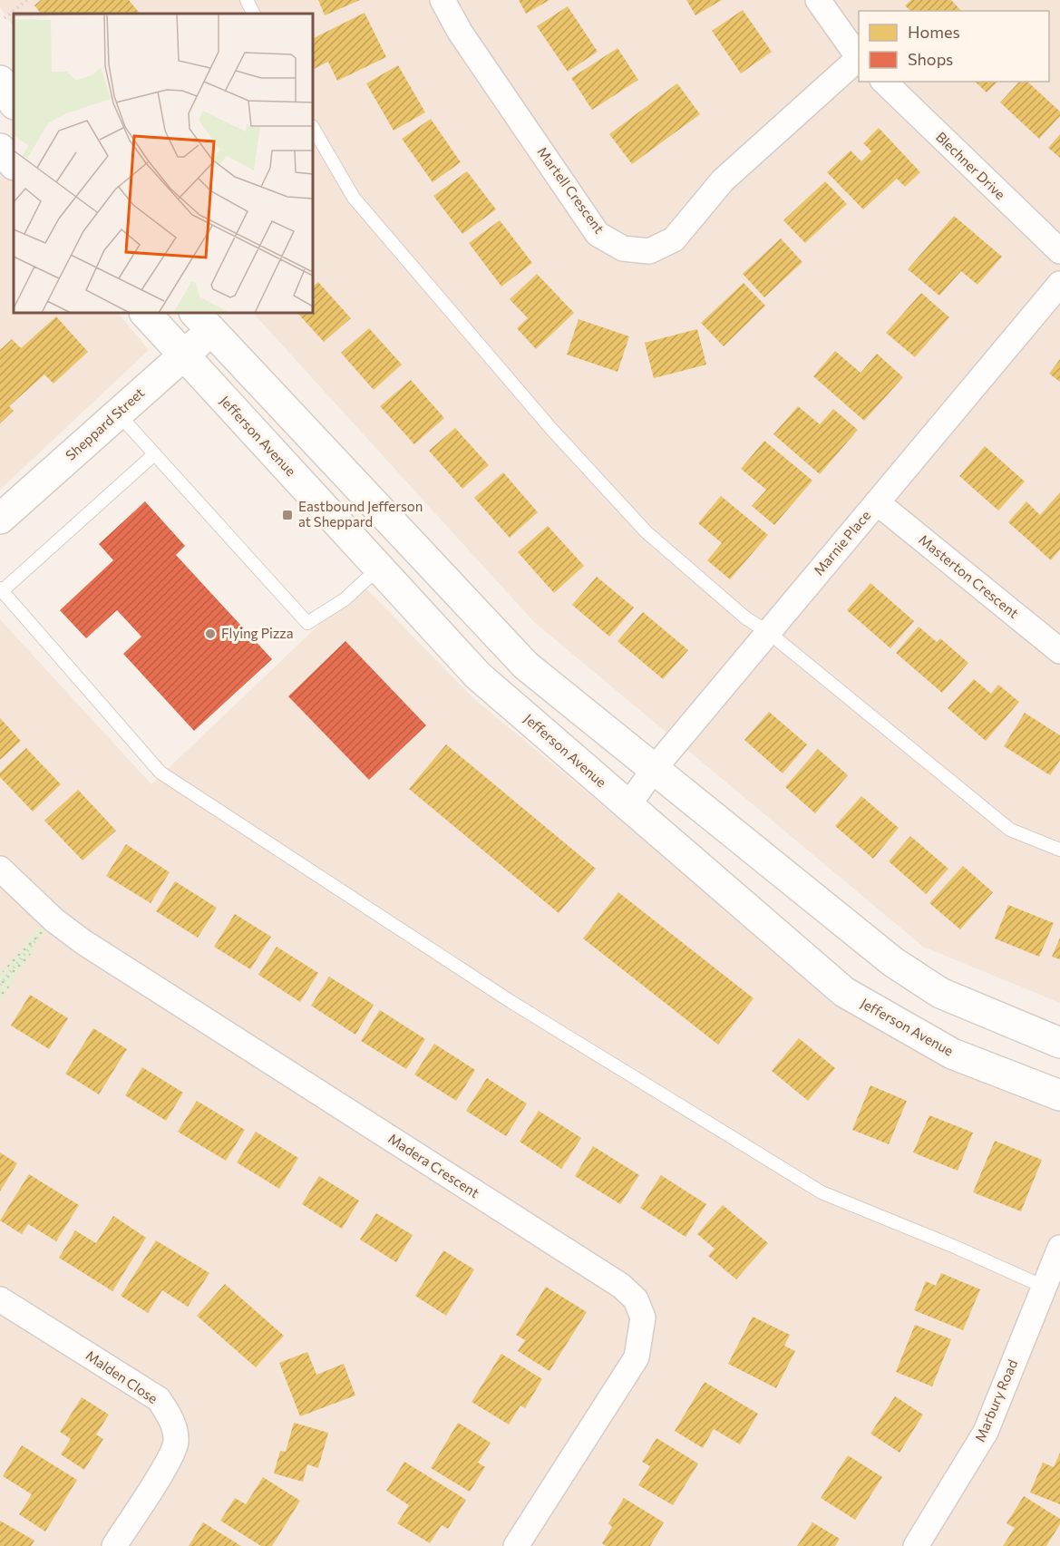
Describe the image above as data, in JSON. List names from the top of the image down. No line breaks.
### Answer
{"streets":{"street":["Blechner Drive","Martell Crescent","Sheppard Street","Jefferson Avenue","Marnie Place","Masterton Crescent","Madera Crescent","Malden Close","Marbury Road"]},"crossings":[["Sheppard Street","Jefferson Avenue"],["Jefferson Avenue","Marnie Place"],["Marnie Place","Masterton Crescent"]],"places":{"transit":["Eastbound Jefferson at Sheppard"],"other":["Flying Pizza"]},"legend":["Homes","Shops"]}
